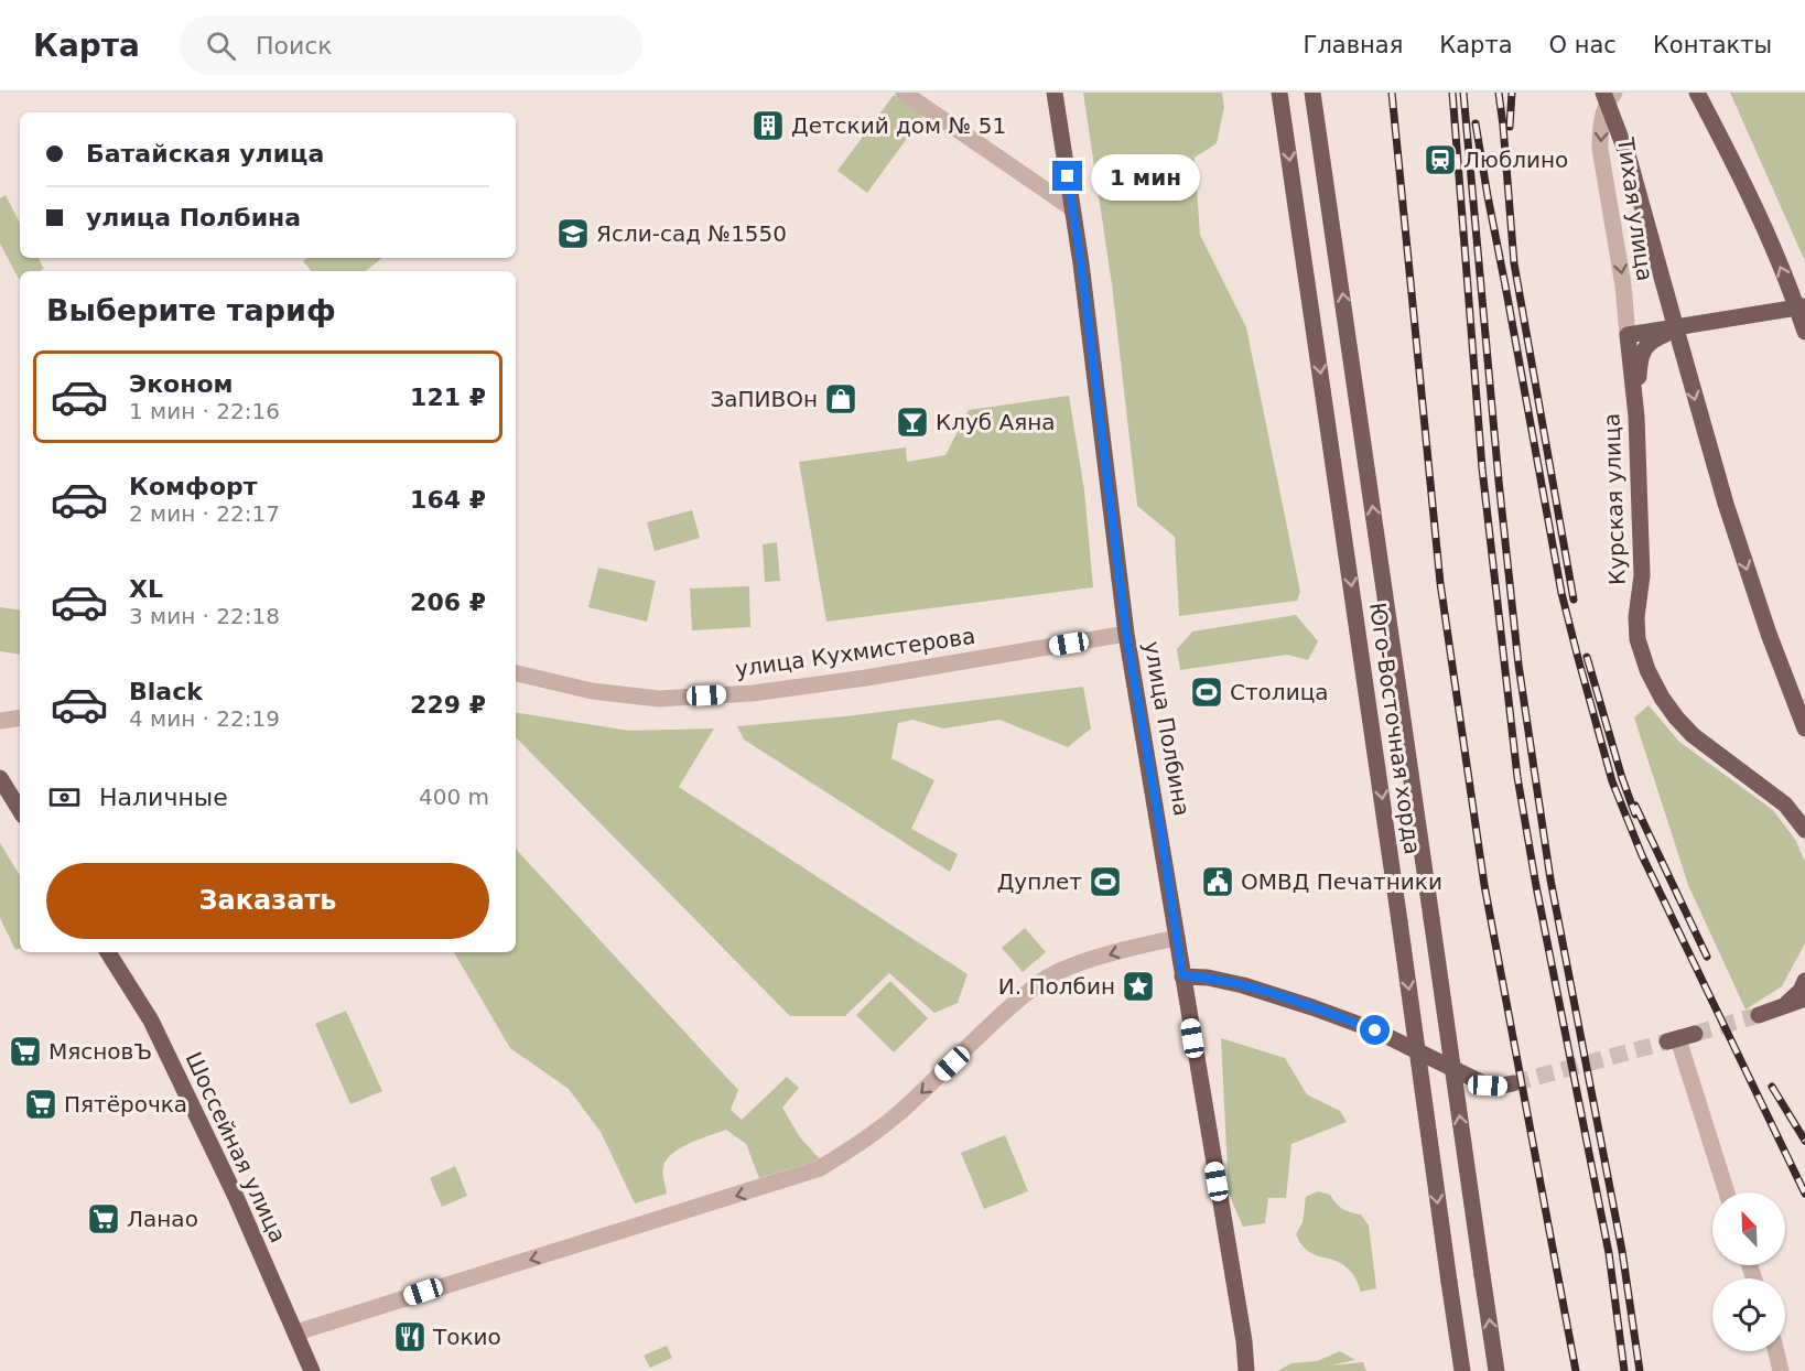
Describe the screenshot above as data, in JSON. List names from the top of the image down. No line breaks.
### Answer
{"streets":{"main road":["Курская улица","улица Полбина","Юго-Восточная хорда","Шоссейная улица"],"street":["Тихая улица","улица Кухмистерова"]},"crossings":[["Тихая улица","Курская улица"],["улица Кухмистерова","улица Полбина"]],"one_way":["Тихая улица"],"places":{"building":["Детский дом № 51"],"station":["Люблино"],"school or university":["Ясли-сад №1550"],"shop":["ЗаПИВОн"],"bar":["Клуб Аяна"],"sports":["Столица","Дуплет"],"public building":["ОМВД Печатники"],"place":["И. Полбин"],"supermarket":["МясновЪ","Пятёрочка","Ланао"],"restaurant":["Токио"]},"north":"top left","page":{"header":"Карта","search":"Поиск","nav":["Главная","Карта","О нас","Контакты"],"banner":["Батайская улица","улица Полбина"],"bubble":"1 мин","heading":"Выберите тариф","list":[{"name":"Эконом","note":"1 мин · 22:16","value":"121 ₽"},{"name":"Комфорт","note":"2 мин · 22:17","value":"164 ₽"},{"name":"XL","note":"3 мин · 22:18","value":"206 ₽"},{"name":"Black","note":"4 мин · 22:19","value":"229 ₽"}],"pay":["Наличные","400 m"],"buttons":"Заказать"}}
